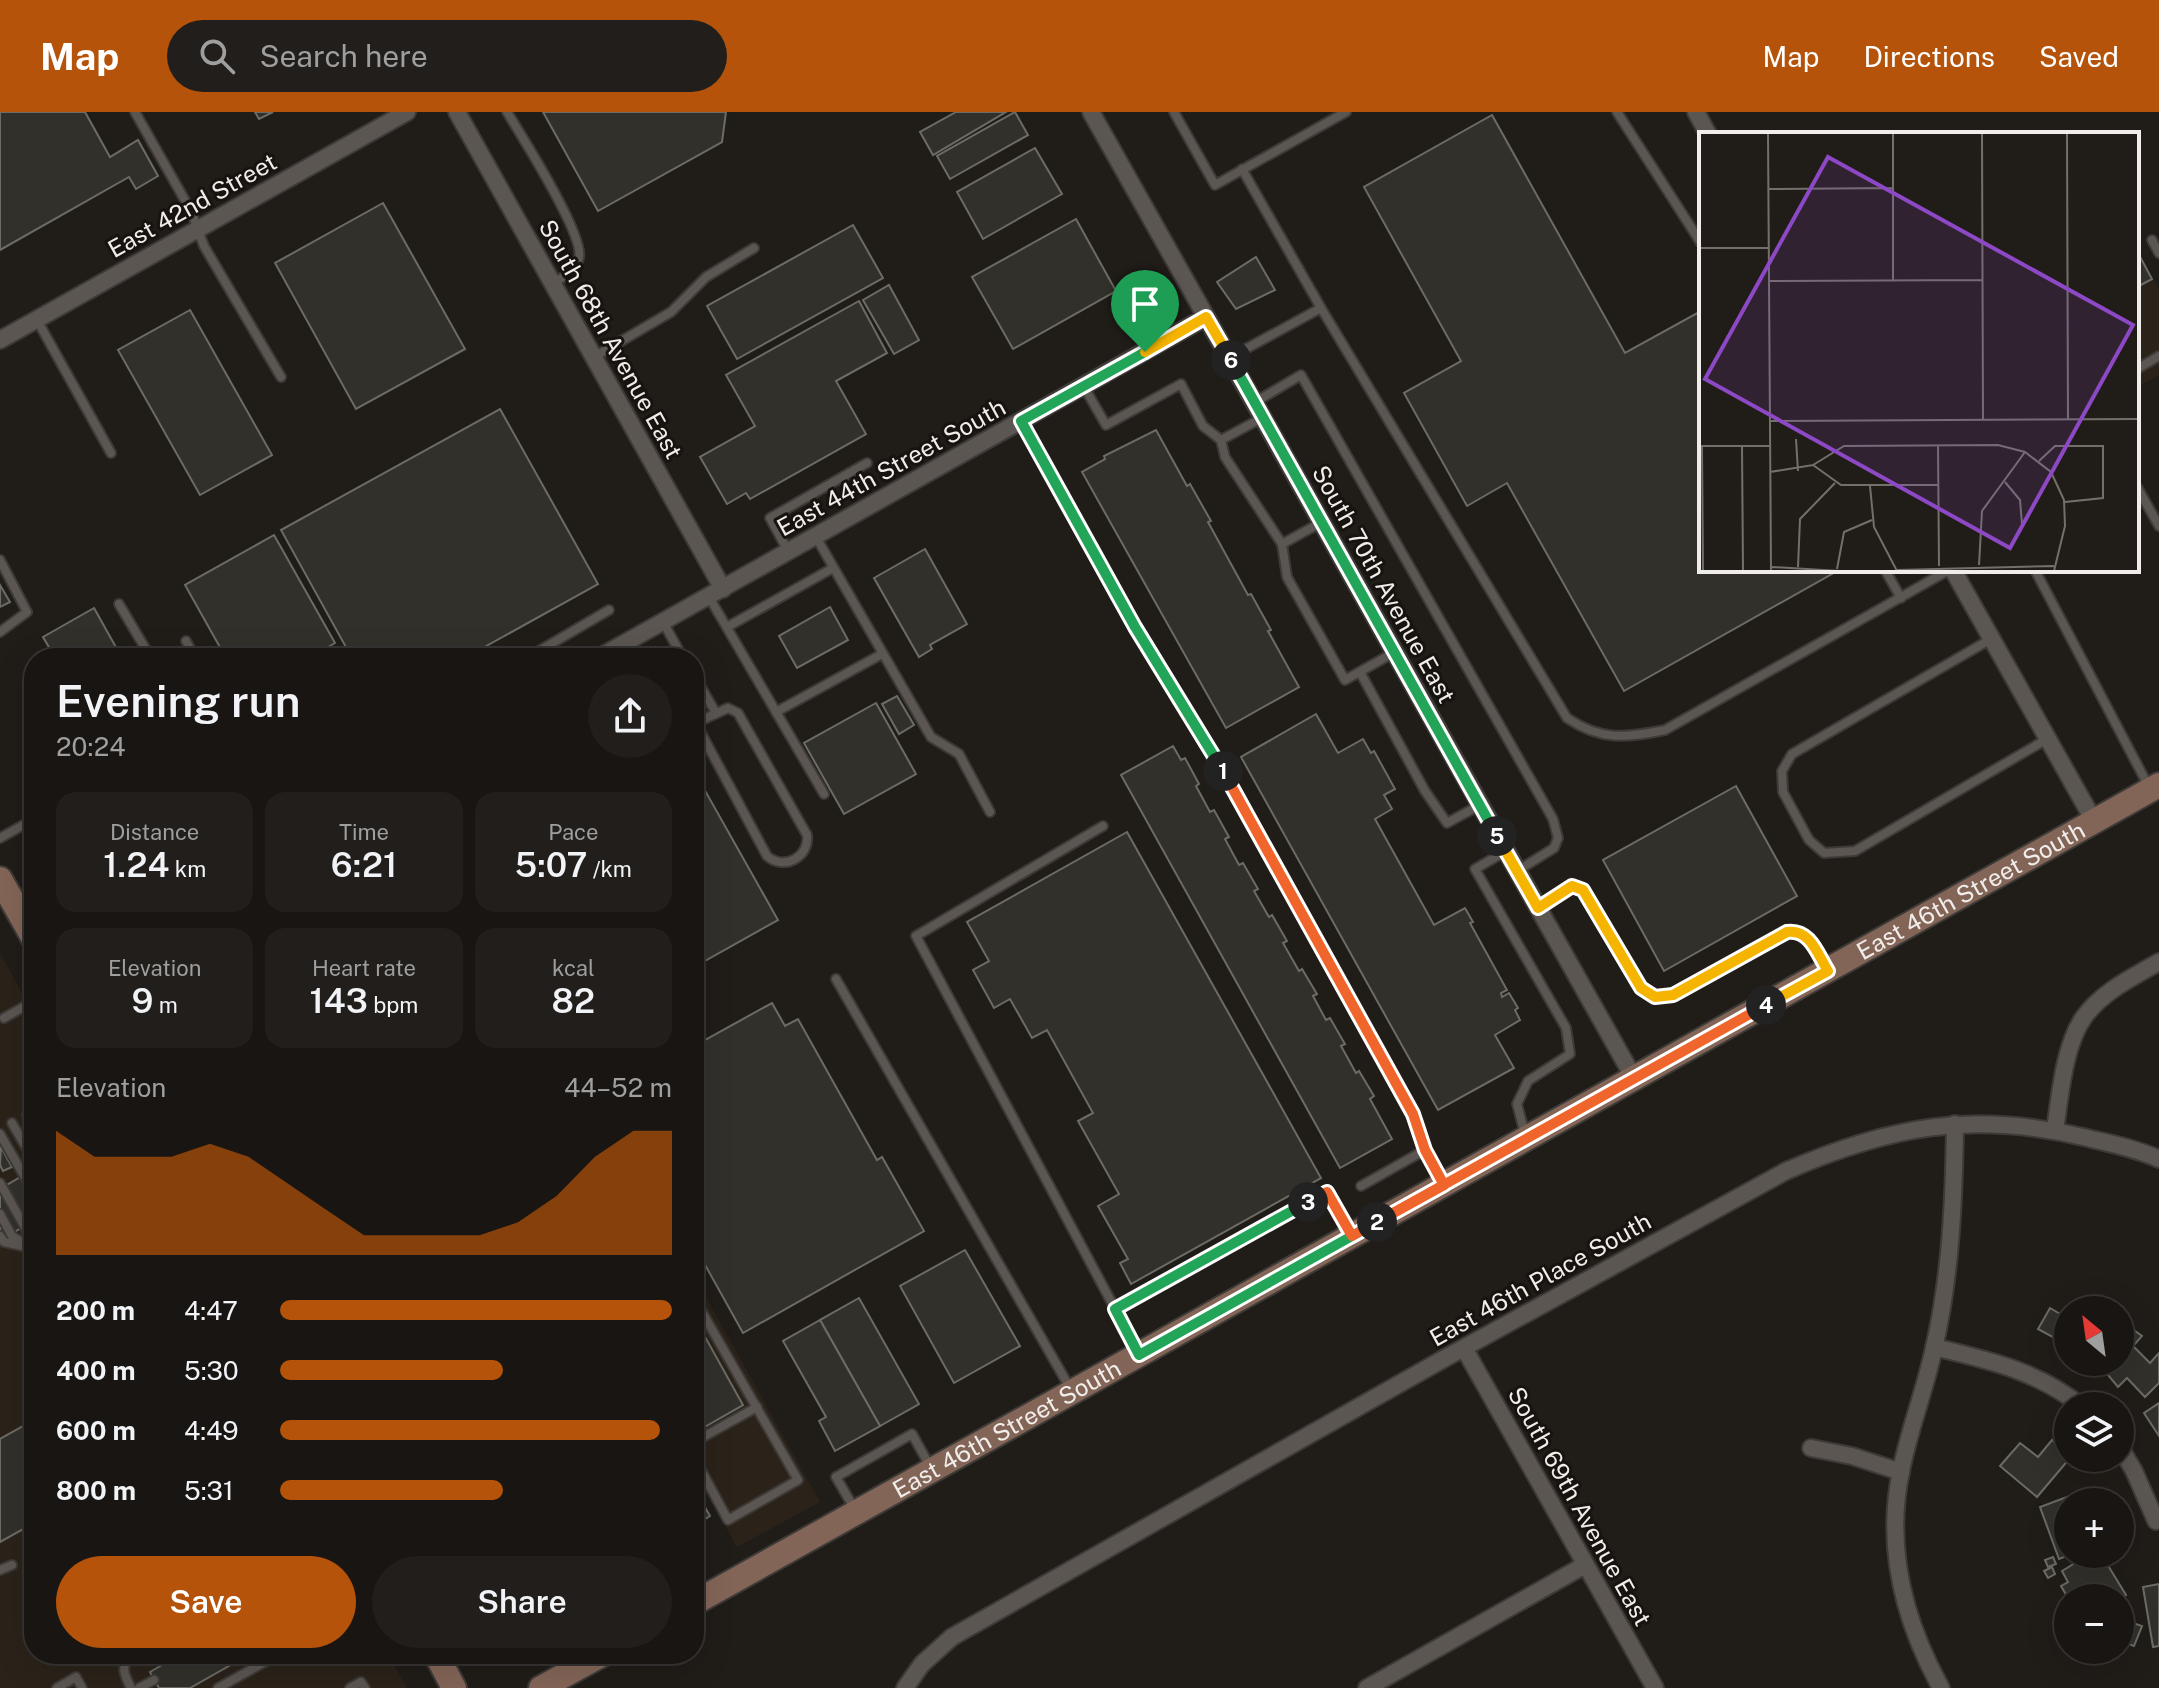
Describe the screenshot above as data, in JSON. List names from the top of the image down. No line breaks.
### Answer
{"streets":{"street":["East 42nd Street","South 68th Avenue East","East 44th Street South","South 70th Avenue East","East 46th Street South","East 46th Place South","South 69th Avenue East"]},"crossings":[["South 68th Avenue East","East 44th Street South"],["East 44th Street South","South 70th Avenue East"],["South 70th Avenue East","East 46th Street South"],["East 46th Place South","South 69th Avenue East"]],"north":"top left","page":{"header":"Map","search":"Search here","nav":["Map","Directions","Saved"],"pins":["6","1","5","4","3","2"],"heading":["Evening run","20:24"],"stats":[["Distance","1.24 km"],["Time","6:21"],["Pace","5:07 /km"],["Elevation","9 m"],["Heart rate","143 bpm"],["kcal","82"]],"chart":["Elevation","44–52 m"],"list":[{"name":"200 m","note":"4:47"},{"name":"400 m","note":"5:30"},{"name":"600 m","note":"4:49"},{"name":"800 m","note":"5:31"}],"map_buttons":["+","−"],"buttons":["Save","Share"]}}
